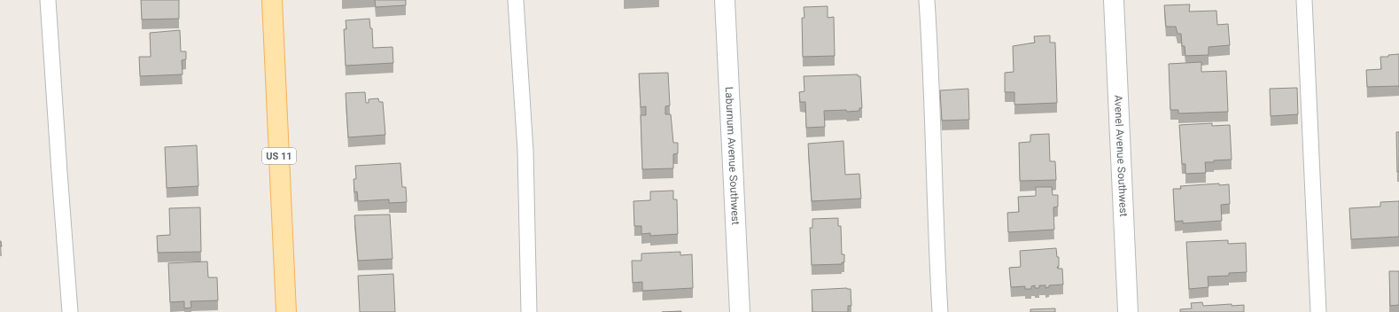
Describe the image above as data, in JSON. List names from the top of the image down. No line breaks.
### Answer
{"streets":{"main road":["US 11"],"street":["Laburnum Avenue Southwest","Avenel Avenue Southwest"]}}
